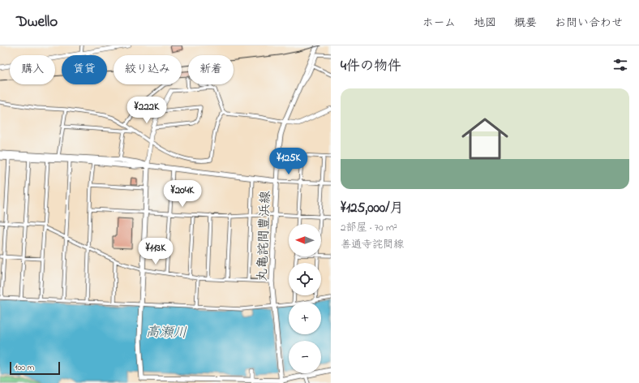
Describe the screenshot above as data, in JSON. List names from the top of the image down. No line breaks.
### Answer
{"streets":{"main road":["丸亀詫間豊浜線"]},"water":["高瀬川"],"scale_bar":"100 m","north":"left","page":{"header":"Dwello","nav":["ホーム","地図","概要","お問い合わせ"],"heading":"4件の物件","chip":["購入","賃貸","絞り込み","新着"],"list":[{"name":"¥125,000/月","note":"2部屋 · 70 m² · 善通寺詫間線"}],"price":["¥222K","¥125K","¥204K","¥113K"],"map_buttons":["+","−"],"scale":"100 m"}}
